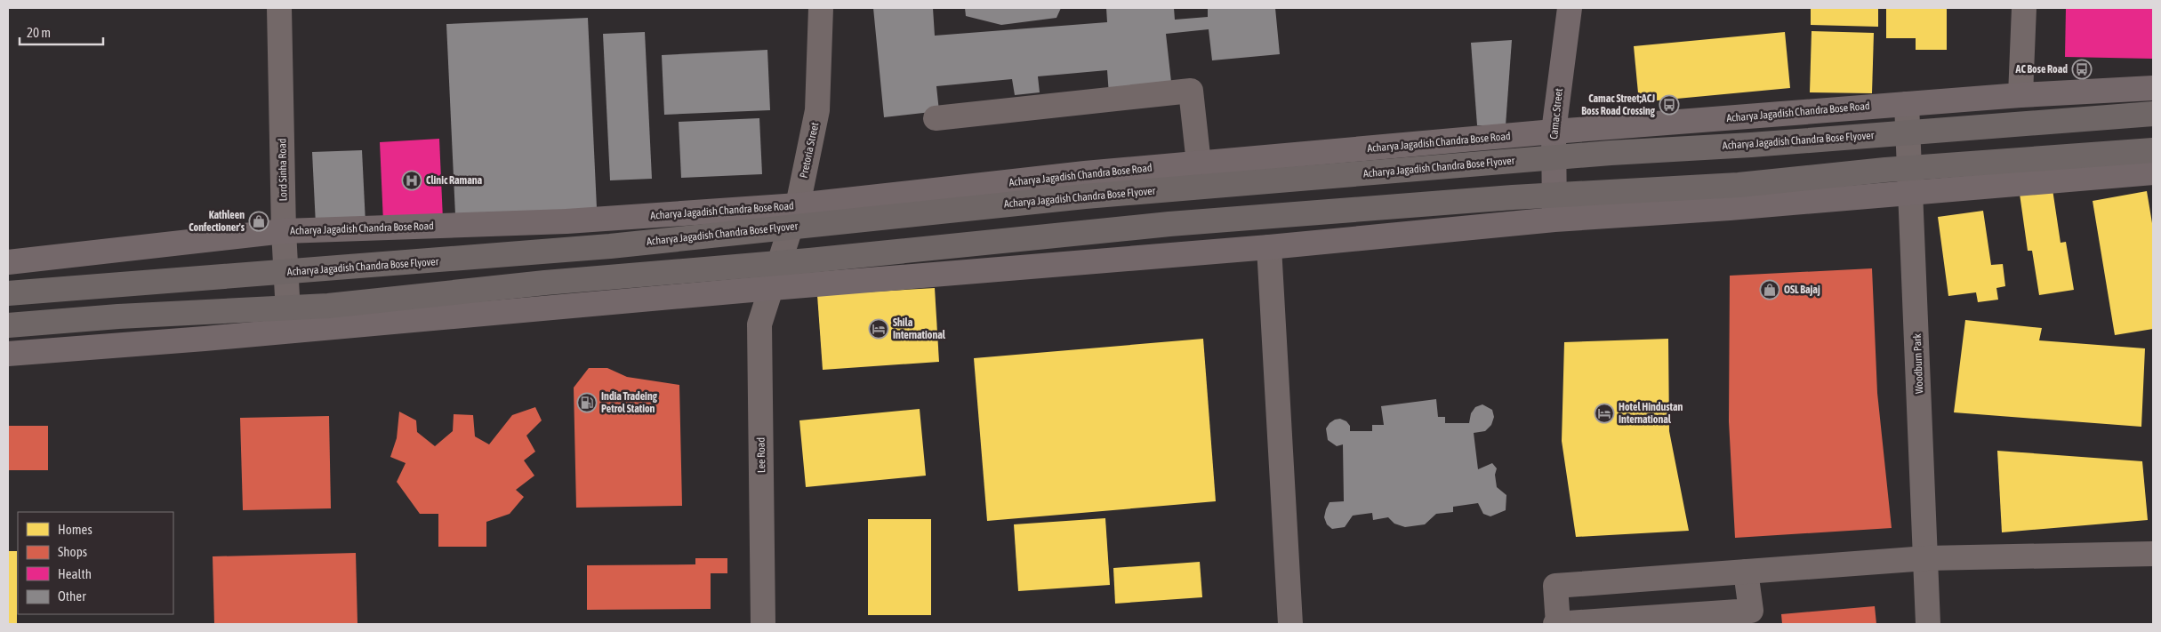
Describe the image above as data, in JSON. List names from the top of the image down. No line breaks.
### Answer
{"streets":{"highway":["Acharya Jagadish Chandra Bose Flyover"],"main road":["Acharya Jagadish Chandra Bose Road","Camac Street"],"street":["Pretoria Street","Lord Sinha Road","Woodburn Park","Lee Road"]},"crossings":[["Acharya Jagadish Chandra Bose Road","Camac Street"],["Acharya Jagadish Chandra Bose Road","Pretoria Street"],["Acharya Jagadish Chandra Bose Road","Lord Sinha Road"],["Acharya Jagadish Chandra Bose Road","Woodburn Park"],["Pretoria Street","Lee Road"]],"places":{"bus stop":["AC Bose Road","Camac Street;ACJ Boss Road Crossing"],"hospital":["Clinic Ramana"],"shop":["Kathleen Confectioner's","OSL Bajaj"],"hotel":["Shila International","Hotel Hindustan International"],"fuel station":["India Tradeing Petrol Station"]},"legend":["Homes","Shops","Health","Other"],"scale_bar":"20 m"}
